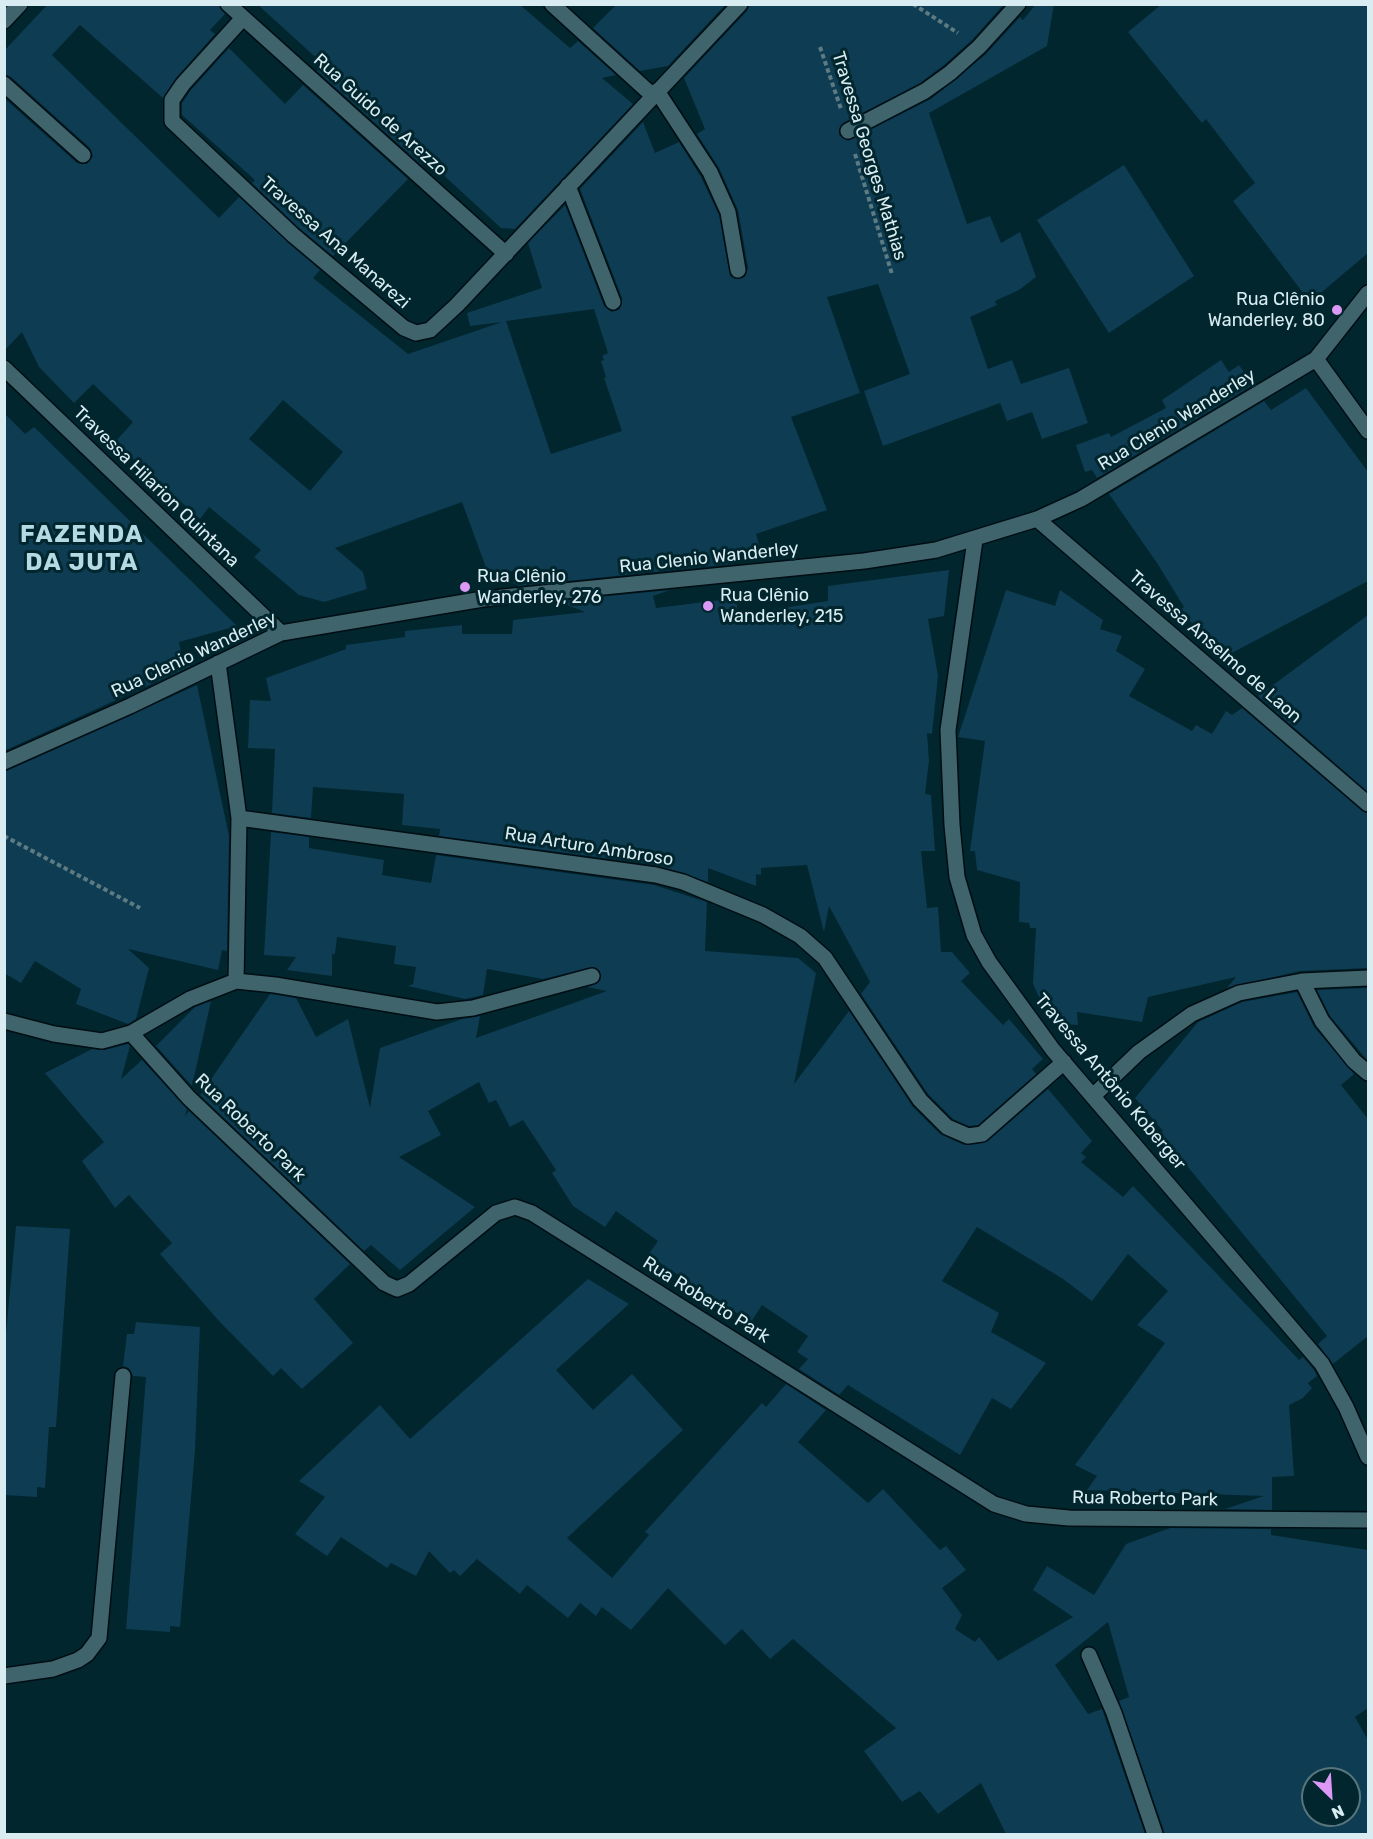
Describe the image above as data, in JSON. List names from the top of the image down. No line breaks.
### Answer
{"streets":{"street":["Rua Guido de Arezzo","Travessa Ana Manarezi","Rua Clenio Wanderley","Travessa Hilarion Quintana","Travessa Anselmo de Laon","Rua Arturo Ambroso","Travessa Antônio Koberger","Rua Roberto Park"],"path":["Travessa Georges Mathias"]},"crossings":[["Rua Guido de Arezzo","Travessa Ana Manarezi"],["Rua Clenio Wanderley","Travessa Hilarion Quintana"],["Rua Clenio Wanderley","Travessa Anselmo de Laon"],["Rua Clenio Wanderley","Travessa Antônio Koberger"],["Rua Arturo Ambroso","Travessa Antônio Koberger"]],"districts":["FAZENDA DA JUTA"],"places":["Rua Clênio Wanderley, 80","Rua Clênio Wanderley, 276","Rua Clênio Wanderley, 215"],"north":"bottom right"}
